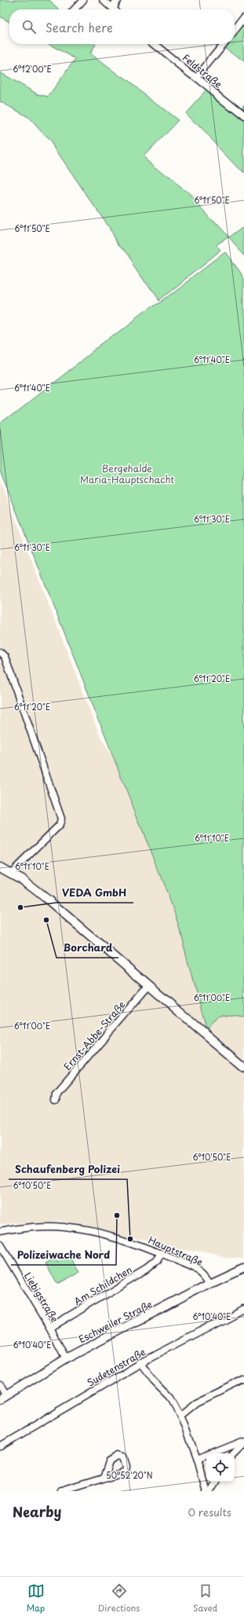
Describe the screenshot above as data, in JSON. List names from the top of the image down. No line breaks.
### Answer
{"streets":{"street":["Feldstraße","Ernst-Abbe-Straße","Hauptstraße","Am Schildchen","Liebigstraße","Eschweiler Straße","Sudetenstraße"]},"crossings":[["Hauptstraße","Am Schildchen"],["Hauptstraße","Eschweiler Straße"],["Am Schildchen","Liebigstraße"],["Liebigstraße","Eschweiler Straße"]],"parks":["Bergehalde Maria-Hauptschacht"],"places":["VEDA GmbH","Borchard","Polizeiwache Nord","Schaufenberg Polizei"],"page":{"search":"Search here","heading":["Nearby","0 results"],"nav":["Map","Directions","Saved"]},"coordinates":["6°12'00\"E","6°11'50\"E","6°11'40\"E","6°11'30\"E","6°11'20\"E","6°11'10\"E","6°11'00\"E","6°10'50\"E","6°10'40\"E","50°52'20\"N"]}
